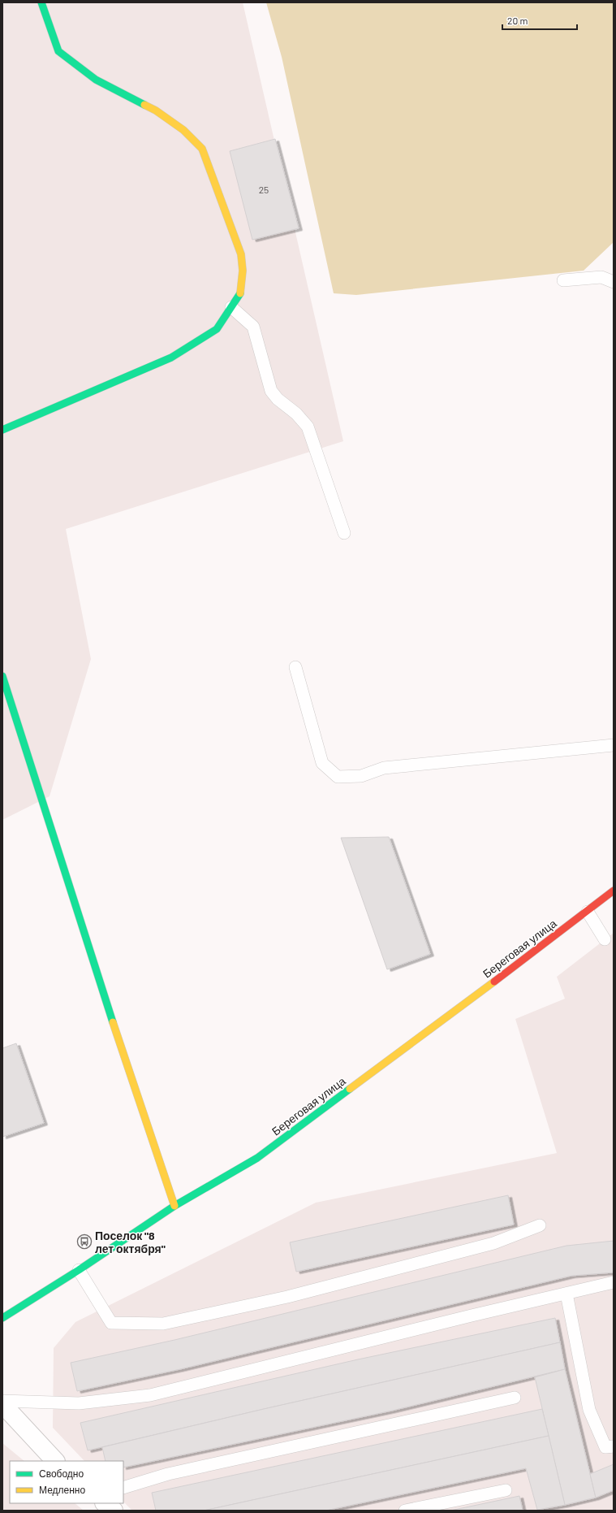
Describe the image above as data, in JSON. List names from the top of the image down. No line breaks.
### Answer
{"streets":{"street":["Береговая улица"]},"places":{"bus stop":["Поселок \"8 лет октября\""]},"house_numbers":["25"],"legend":["Свободно","Медленно"],"scale_bar":"20 m"}
